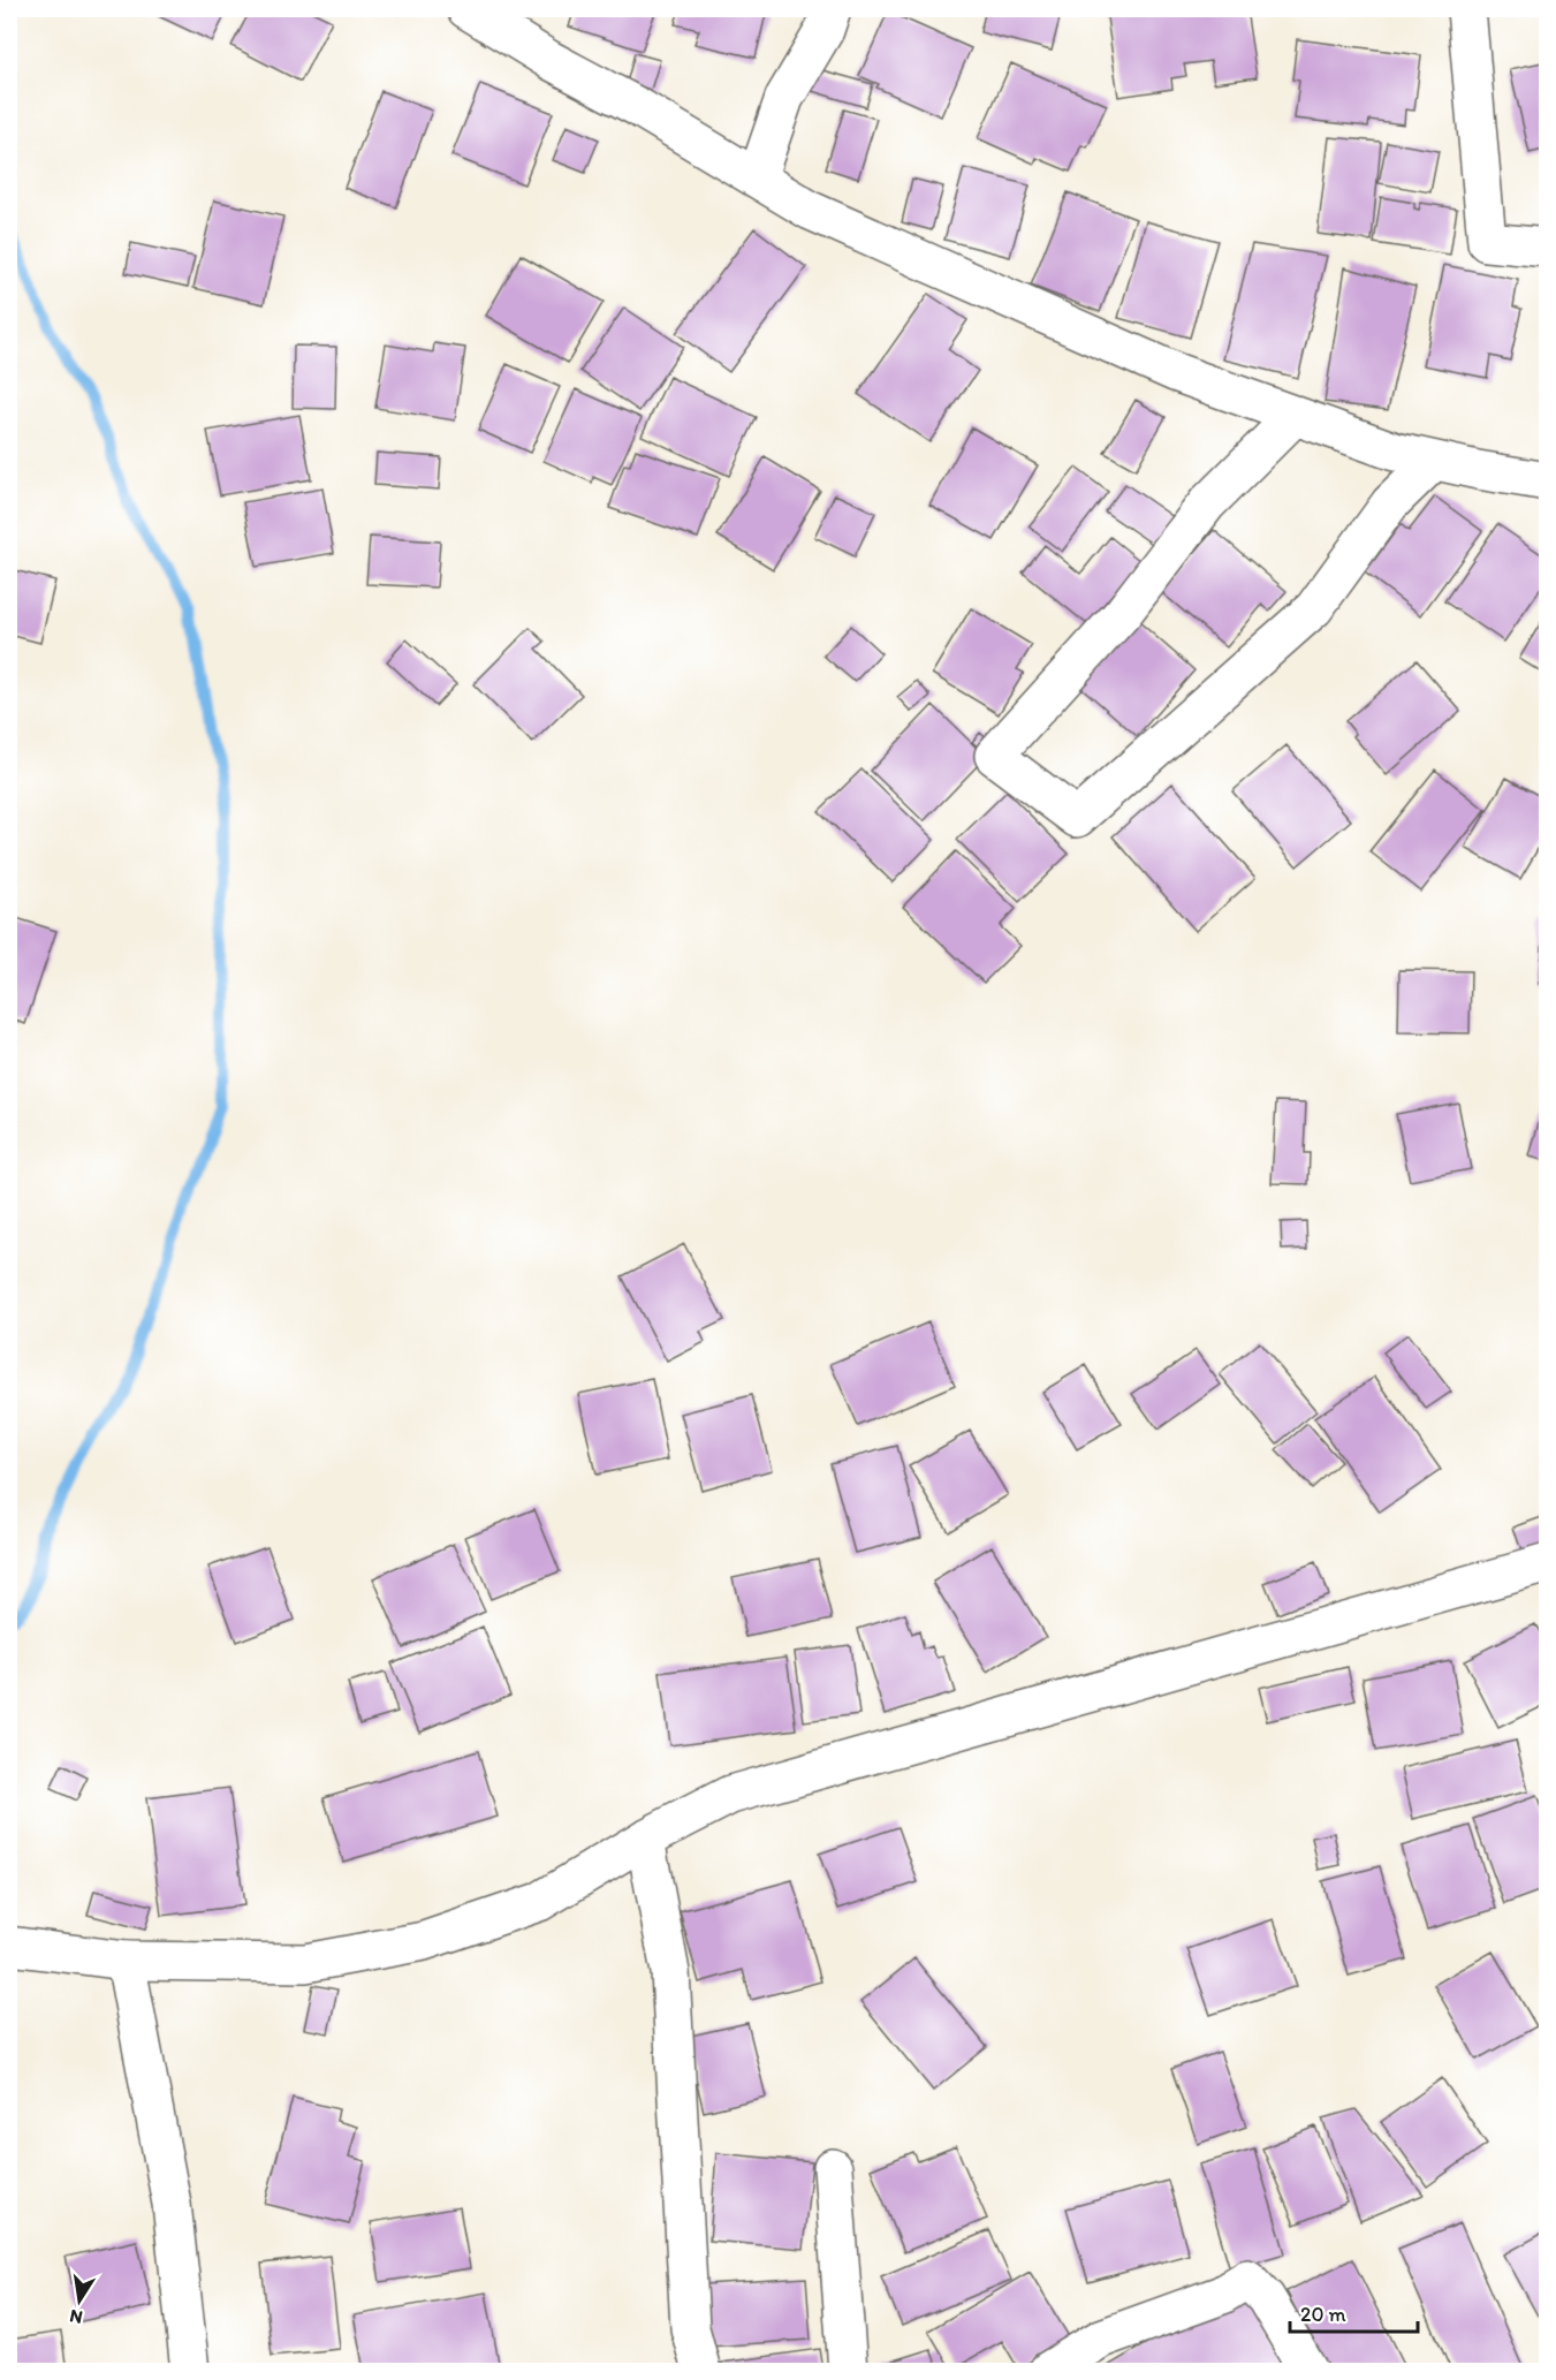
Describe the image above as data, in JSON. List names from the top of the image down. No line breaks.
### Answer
{"scale_bar":"20 m","north":"bottom"}
